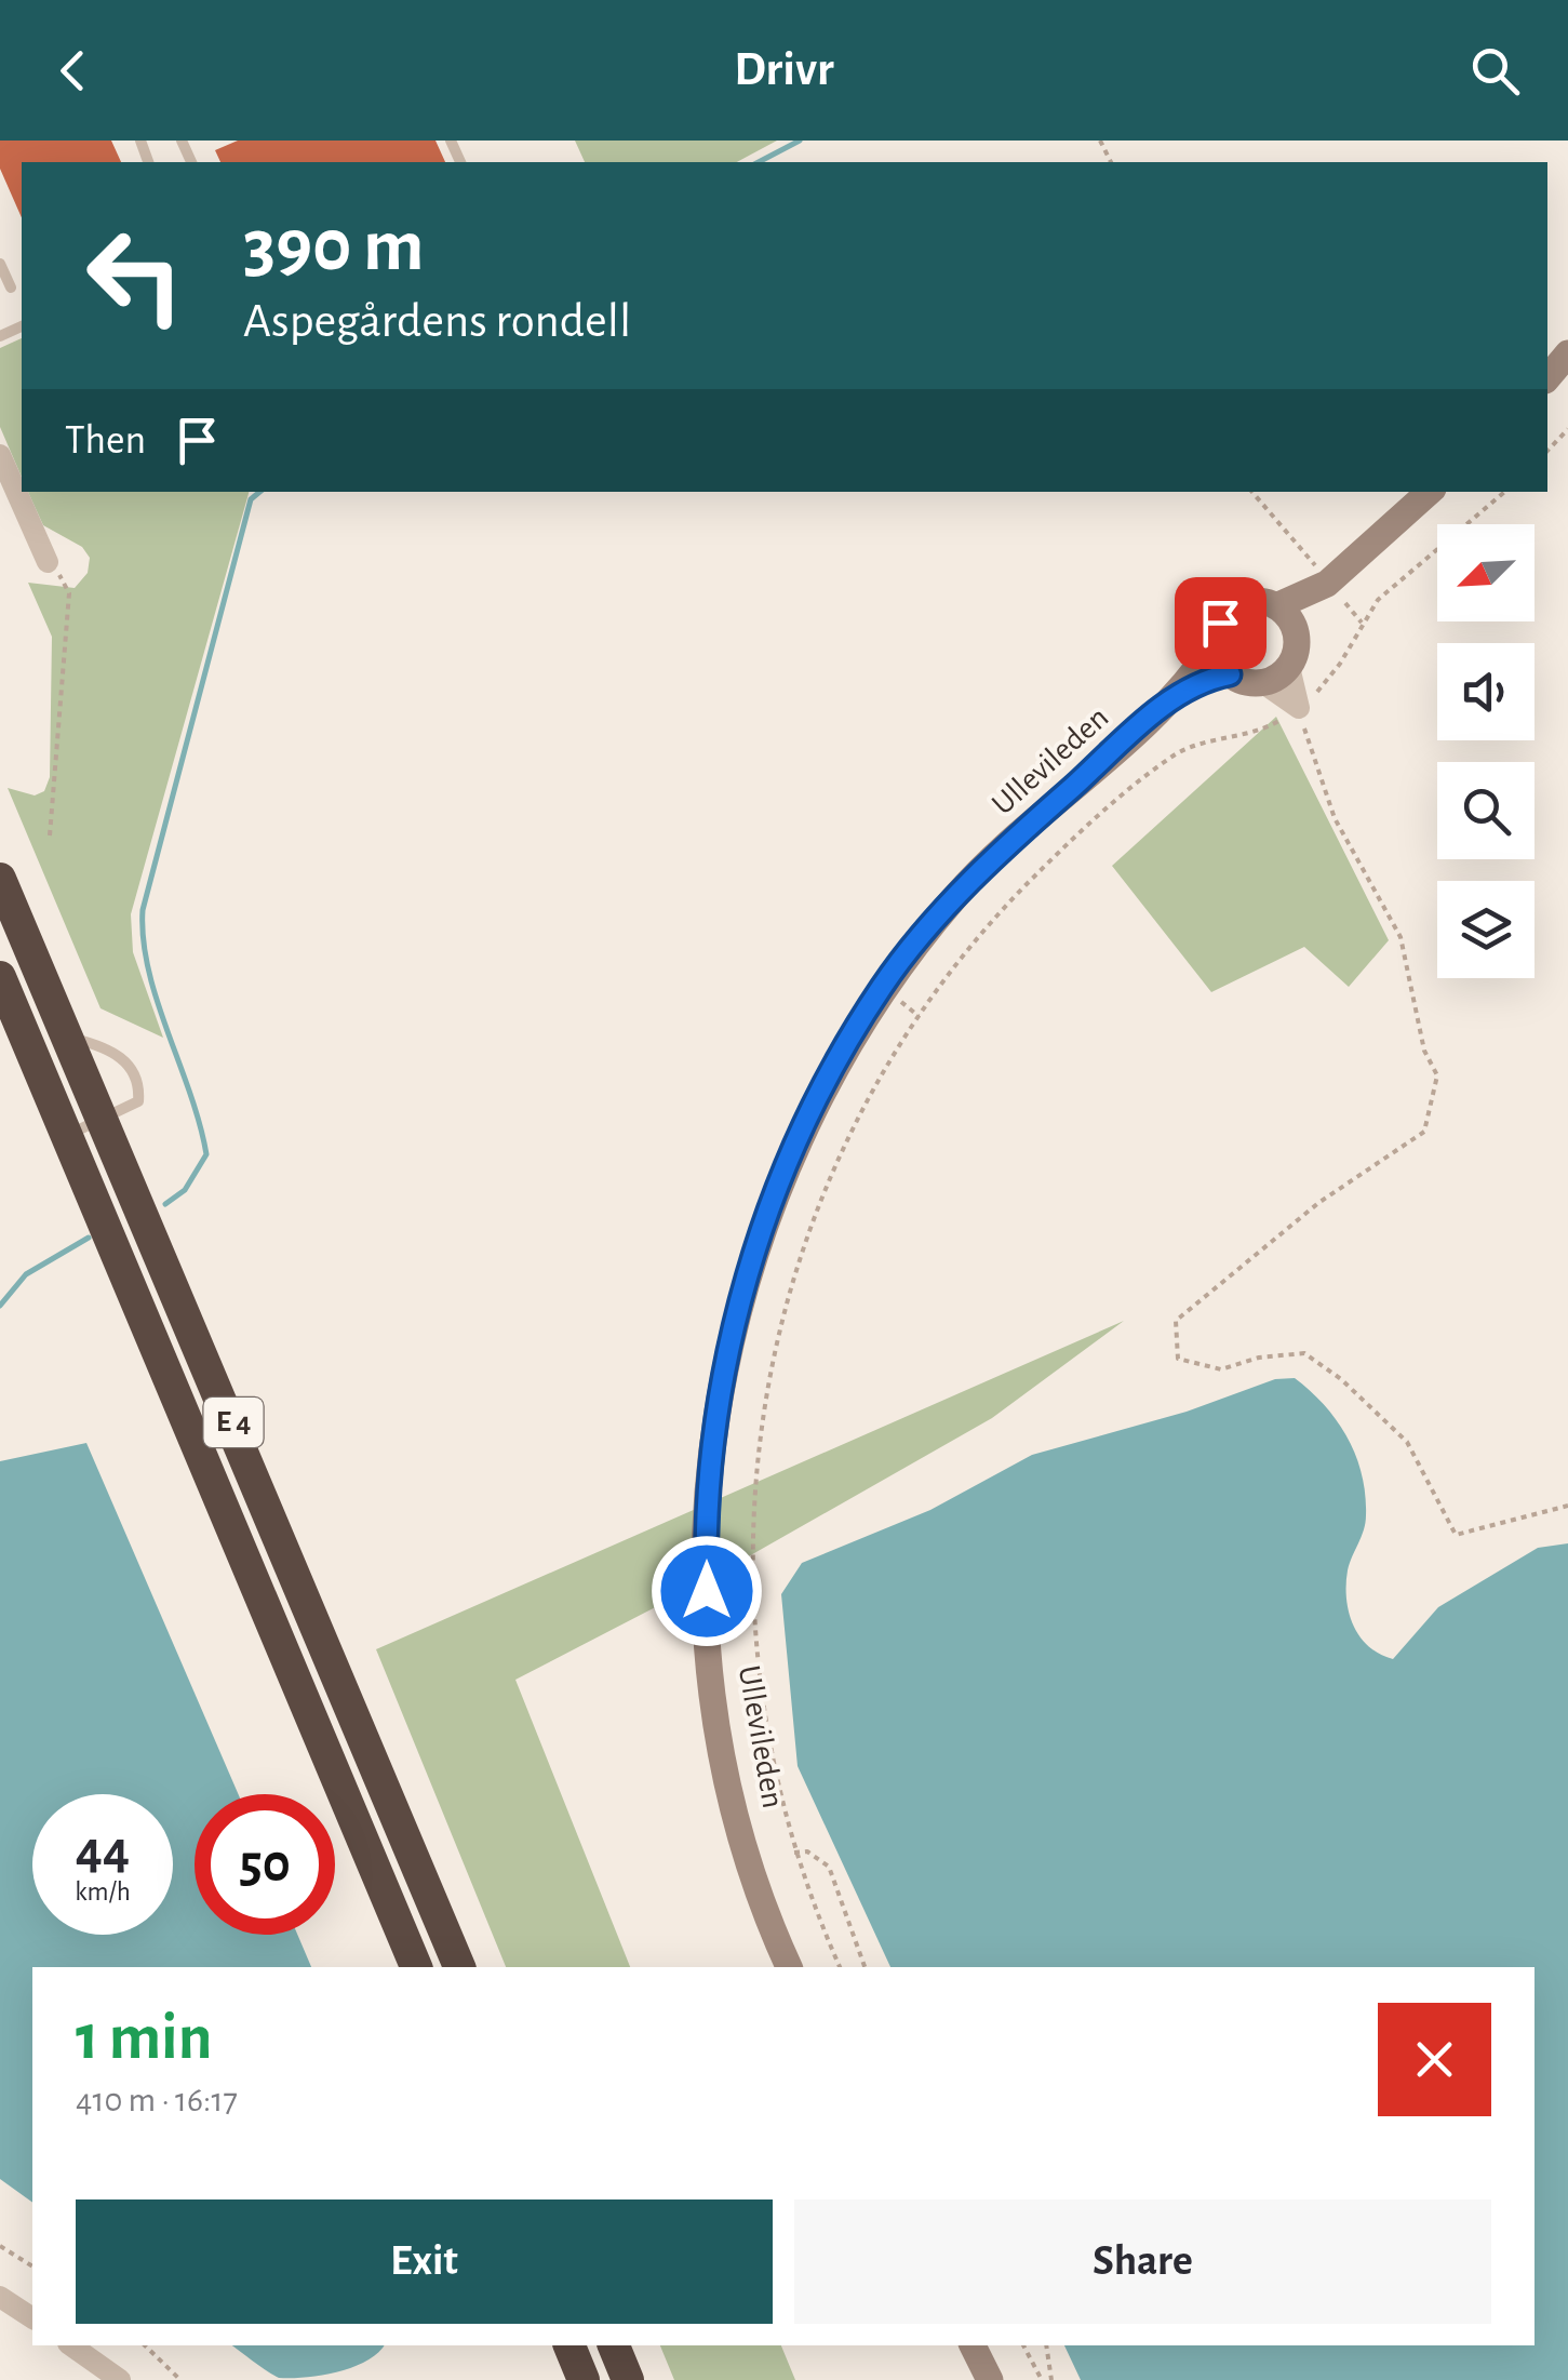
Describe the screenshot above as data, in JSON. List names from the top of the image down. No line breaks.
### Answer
{"streets":{"highway":["E 4"],"main road":["Ullevileden"]},"north":"bottom left","page":{"header":"Drivr","turn":["390 m","Aspegårdens rondell"],"then":"Then","speed":"44 km/h","limit":"50","heading":["1 min","410 m · 16:17"],"buttons":["Exit","Share"]}}
